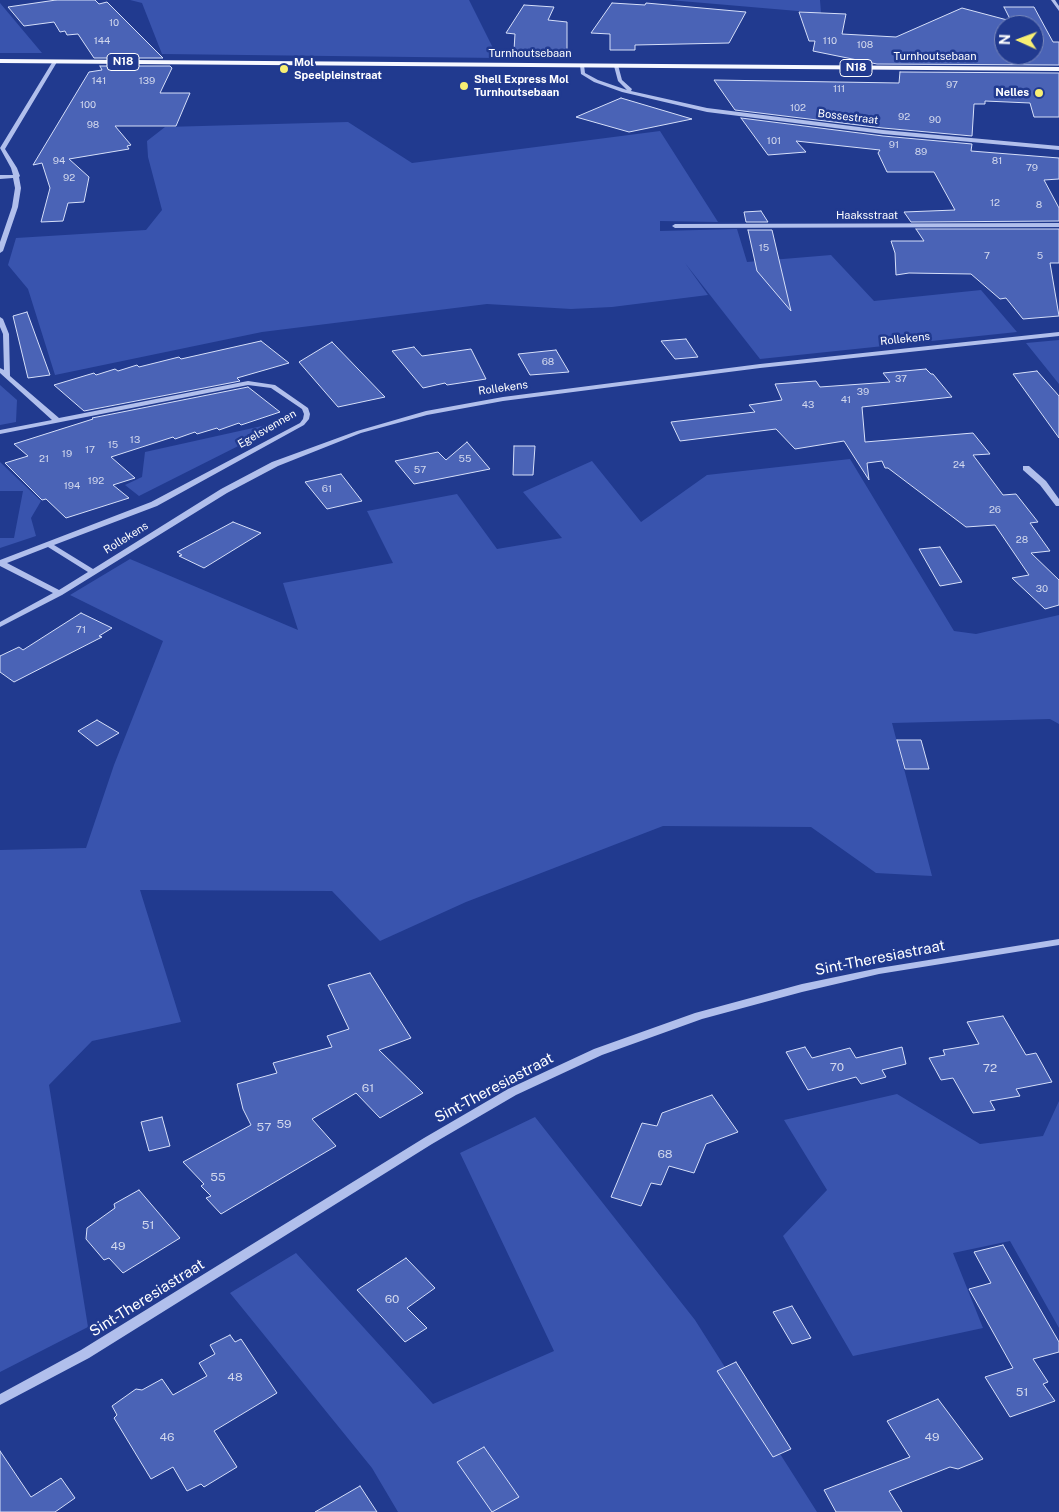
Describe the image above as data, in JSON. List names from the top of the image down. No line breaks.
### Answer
{"streets":{"main road":["Turnhoutsebaan","N18"],"street":["Bossestraat","Haaksstraat","Rollekens","Egelsvennen","Sint-Theresiastraat"]},"crossings":[["Turnhoutsebaan","Bossestraat"],["Rollekens","Egelsvennen"]],"places":["Mol Speelpleinstraat","Shell Express Mol Turnhoutsebaan","Nelles"],"house_numbers":["10","144","110","108","141","139","97","111","100","102","92","90","98","101","91","89","94","81","79","92","12","8","15","7","5","68","37","39","41","43","13","15","17","19","21","55","24","57","192","194","61","26","28","30","71","70","72","61","59","57","68","55","51","49","60","48","51","46","49"],"north":"left"}
